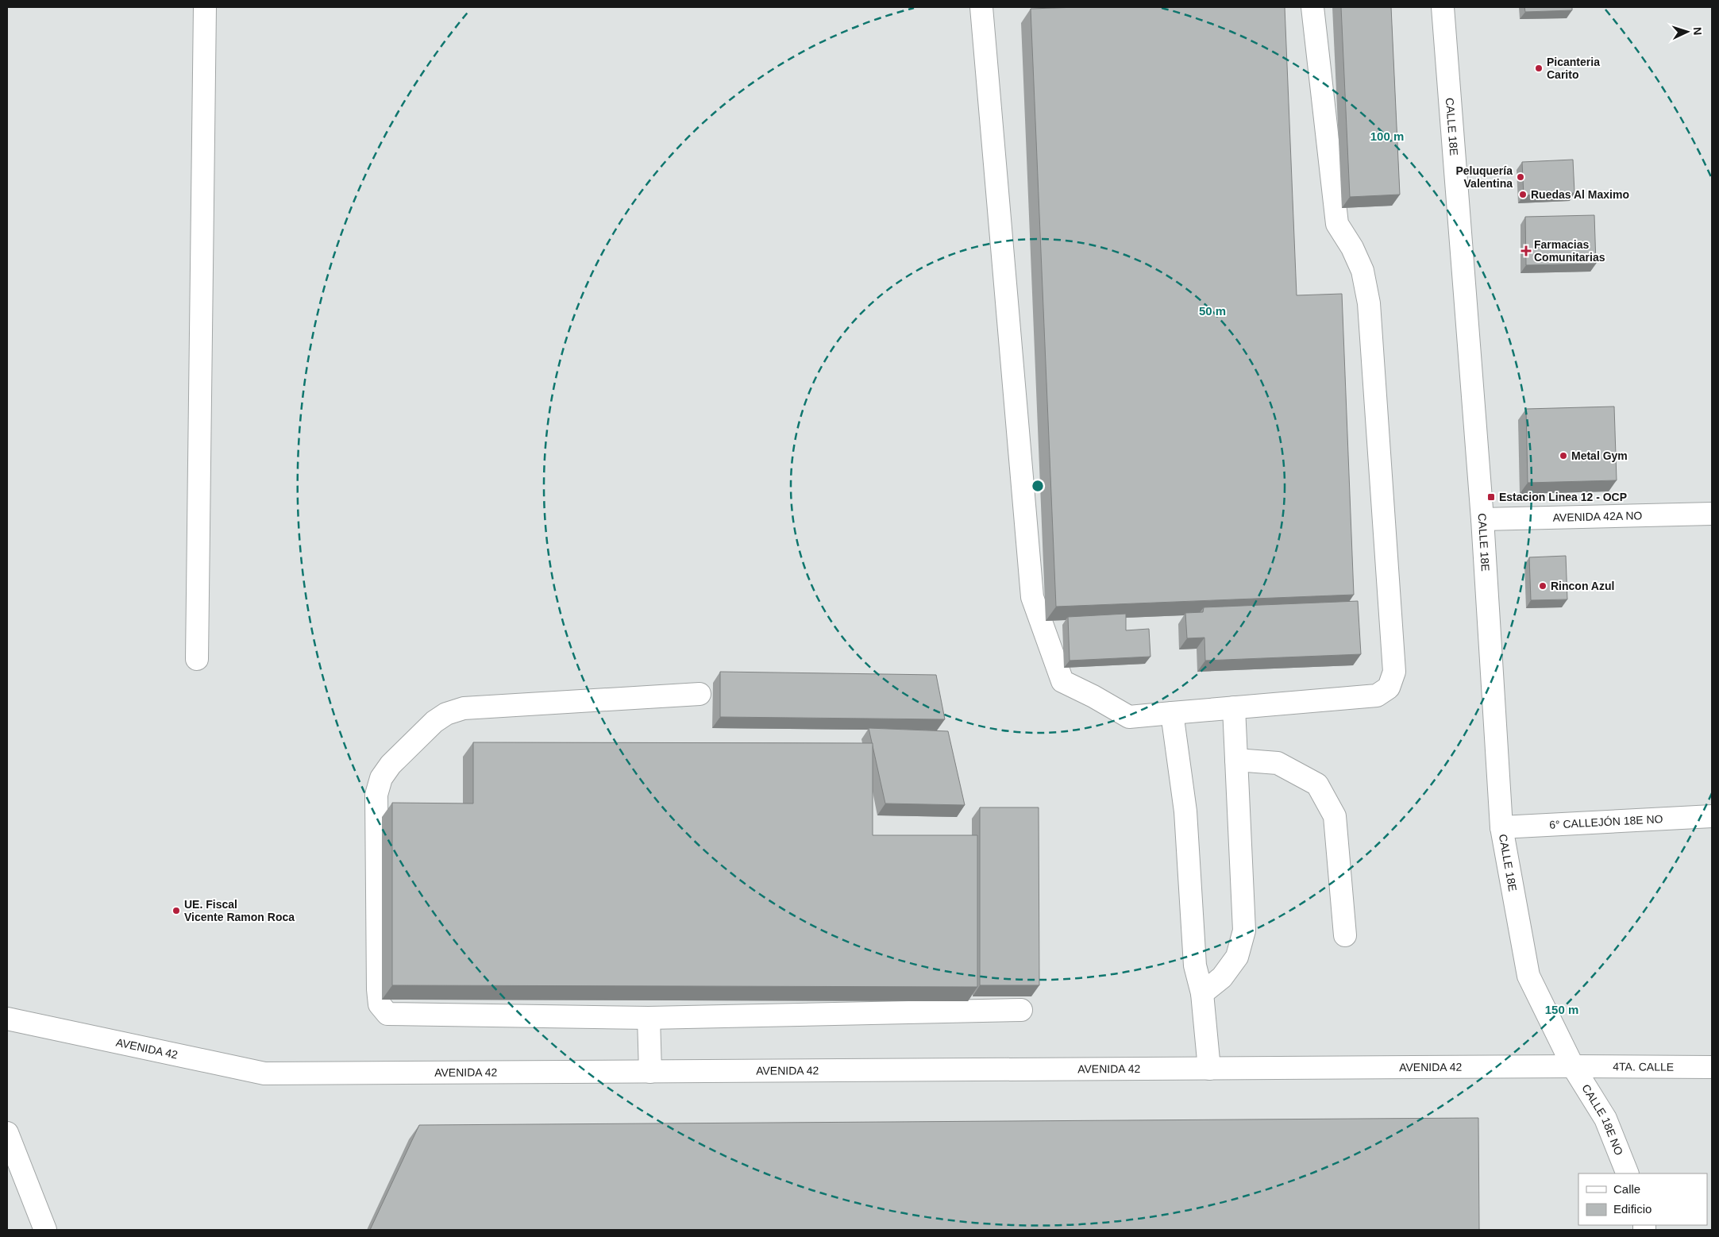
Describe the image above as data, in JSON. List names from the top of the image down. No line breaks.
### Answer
{"streets":{"street":["CALLE 18E","AVENIDA 42A NO","6° CALLEJÓN 18E NO","AVENIDA 42","4TA. CALLE","CALLE 18E NO"]},"crossings":[["CALLE 18E","AVENIDA 42A NO"],["CALLE 18E","6° CALLEJÓN 18E NO"],["CALLE 18E","AVENIDA 42"],["CALLE 18E","4TA. CALLE"],["CALLE 18E","CALLE 18E NO"],["AVENIDA 42","4TA. CALLE"],["AVENIDA 42","CALLE 18E NO"],["4TA. CALLE","CALLE 18E NO"]],"places":{"other":["Picanteria Carito","Peluquería Valentina","Ruedas Al Maximo","Metal Gym","Rincon Azul","UE. Fiscal Vicente Ramon Roca"],"health":["Farmacias Comunitarias"],"transit":["Estacion Linea 12 - OCP"]},"legend":["Calle","Edificio"],"north":"right","rings":["100 m","50 m","150 m"]}
